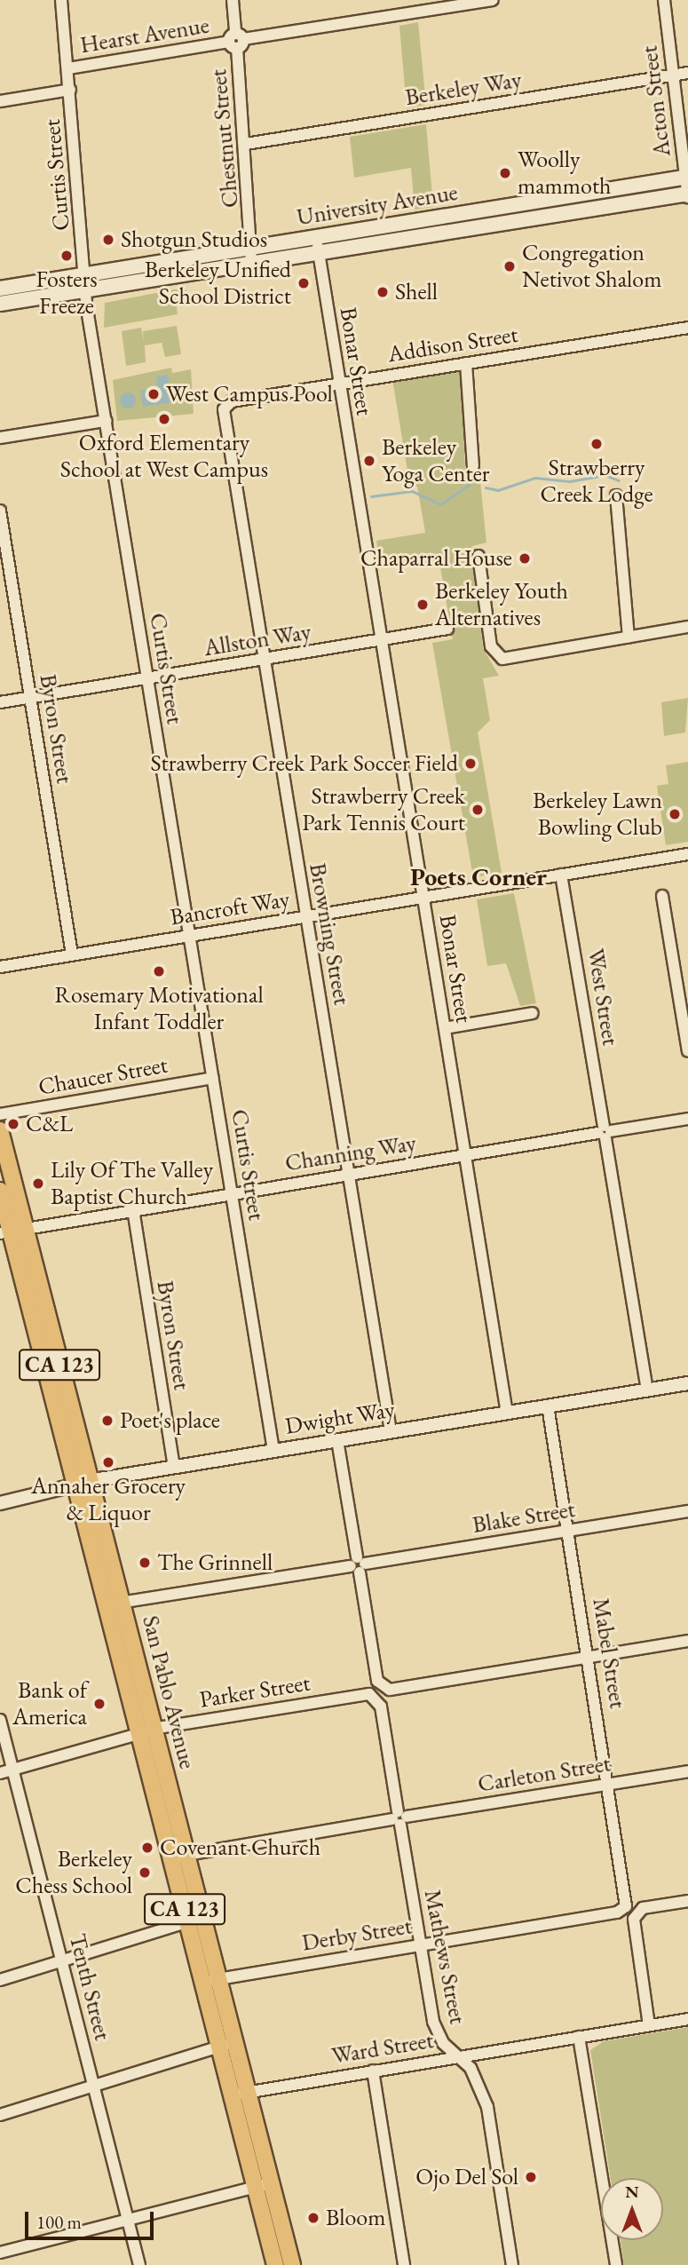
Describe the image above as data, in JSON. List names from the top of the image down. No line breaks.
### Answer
{"streets":{"main road":["University Avenue","CA 123","San Pablo Avenue"],"street":["Hearst Avenue","Berkeley Way","Acton Street","Chestnut Street","Curtis Street","Addison Street","Bonar Street","Allston Way","Byron Street","Bancroft Way","Browning Street","West Street","Chaucer Street","Channing Way","Dwight Way","Blake Street","Mabel Street","Parker Street","Carleton Street","Derby Street","Mathews Street","Tenth Street","Ward Street"]},"crossings":[["Hearst Avenue","Chestnut Street"],["Hearst Avenue","Curtis Street"],["Berkeley Way","Acton Street"],["Berkeley Way","Chestnut Street"],["Acton Street","University Avenue"],["Chestnut Street","University Avenue"],["Curtis Street","University Avenue"],["Curtis Street","Allston Way"],["Curtis Street","Bancroft Way"],["Curtis Street","Chaucer Street"],["Curtis Street","Channing Way"],["Curtis Street","Dwight Way"],["University Avenue","Bonar Street"],["Addison Street","Bonar Street"],["Addison Street","Browning Street"],["Bonar Street","Allston Way"],["Bonar Street","Bancroft Way"],["Bonar Street","Channing Way"],["Bonar Street","Dwight Way"],["Allston Way","Byron Street"],["Allston Way","Browning Street"],["Byron Street","Bancroft Way"],["Byron Street","Channing Way"],["Byron Street","Dwight Way"],["Bancroft Way","Browning Street"],["Bancroft Way","West Street"],["Browning Street","Channing Way"],["Browning Street","Dwight Way"],["West Street","Channing Way"],["West Street","Dwight Way"],["Channing Way","San Pablo Avenue"],["Dwight Way","Mabel Street"],["Dwight Way","San Pablo Avenue"],["Blake Street","Mabel Street"],["Blake Street","San Pablo Avenue"],["Mabel Street","Carleton Street"],["Mabel Street","Derby Street"],["Parker Street","San Pablo Avenue"],["Parker Street","Mathews Street"],["Parker Street","Tenth Street"],["San Pablo Avenue","Carleton Street"],["San Pablo Avenue","Derby Street"],["San Pablo Avenue","Ward Street"],["Carleton Street","Mathews Street"],["Derby Street","Mathews Street"],["Mathews Street","Ward Street"]],"districts":["Poets Corner"],"places":["Woolly mammoth","Shotgun Studios","Fosters Freeze","Congregation Netivot Shalom","Berkeley Unified School District","Shell","West Campus Pool","Oxford Elementary School at West Campus","Strawberry Creek Lodge","Berkeley Yoga Center","Chaparral House","Berkeley Youth Alternatives","Strawberry Creek Park Soccer Field","Strawberry Creek Park Tennis Court","Berkeley Lawn Bowling Club","Rosemary Motivational Infant Toddler","C&L","Lily Of The Valley Baptist Church","Poet's place","Annaher Grocery & Liquor","The Grinnell","Bank of America","Covenant Church","Berkeley Chess School","Ojo Del Sol","Bloom"],"scale_bar":"100 m","north":"top"}
